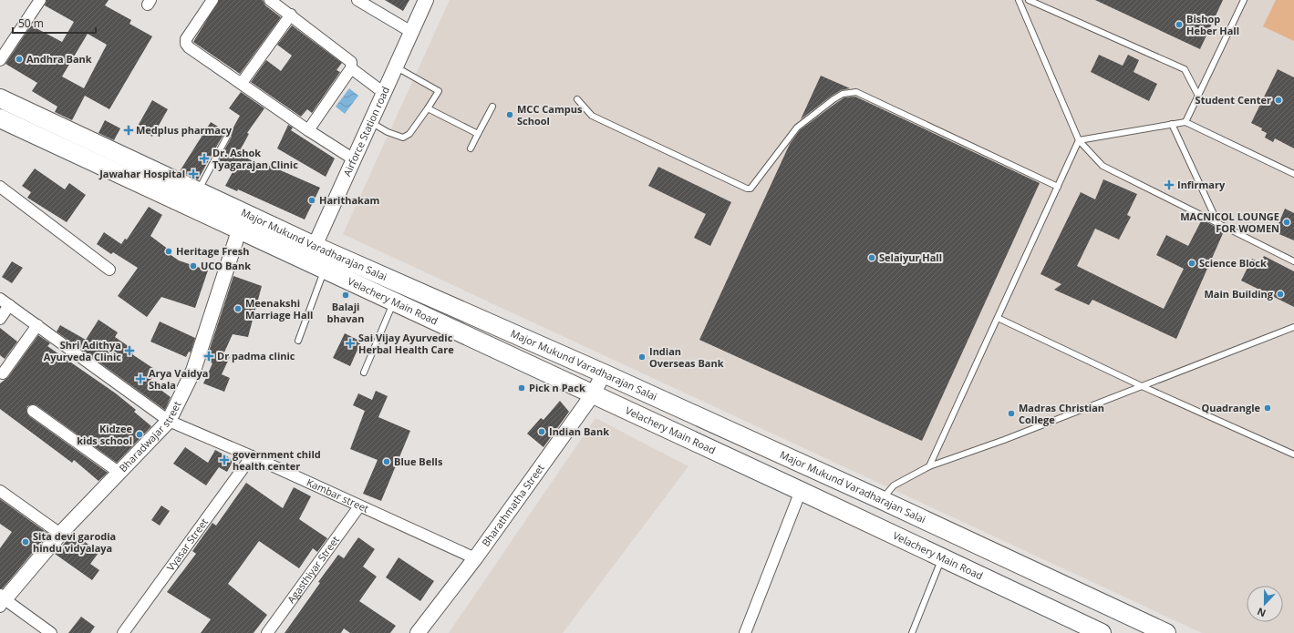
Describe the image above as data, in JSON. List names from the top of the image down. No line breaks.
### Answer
{"streets":{"main road":["Major Mukund Varadharajan Salai","Velachery Main Road"],"street":["Airforce Station road","Bharadwajar street","Kambar street","Bharathmatha Street","Vyasar Street","Agasthiyar Street"]},"crossings":[["Airforce Station road","Major Mukund Varadharajan Salai"],["Airforce Station road","Velachery Main Road"],["Major Mukund Varadharajan Salai","Velachery Main Road"],["Major Mukund Varadharajan Salai","Bharadwajar street"],["Major Mukund Varadharajan Salai","Bharathmatha Street"],["Velachery Main Road","Bharadwajar street"],["Velachery Main Road","Bharathmatha Street"],["Bharadwajar street","Kambar street"],["Kambar street","Bharathmatha Street"],["Kambar street","Vyasar Street"],["Kambar street","Agasthiyar Street"]],"places":{"other":["Bishop Heber Hall","Andhra Bank","Student Center","MCC Campus School","Harithakam","MACNICOL LOUNGE FOR WOMEN","Heritage Fresh","Selaiyur Hall","Science Block","UCO Bank","Main Building","Balaji bhavan","Meenakshi Marriage Hall","Indian Overseas Bank","Pick n Pack","Quadrangle","Madras Christian College","Indian Bank","Kidzee kids school","Blue Bells","Sita devi garodia hindu vidyalaya"],"health":["Medplus pharmacy","Dr. Ashok Tyagarajan Clinic","Jawahar Hospital","Infirmary","Sai Vijay Ayurvedic Herbal Health Care","Shri Adithya Ayurveda Clinic","Dr padma clinic","Arya Vaidya Shala","government child health center"]},"scale_bar":"50 m","north":"bottom"}
